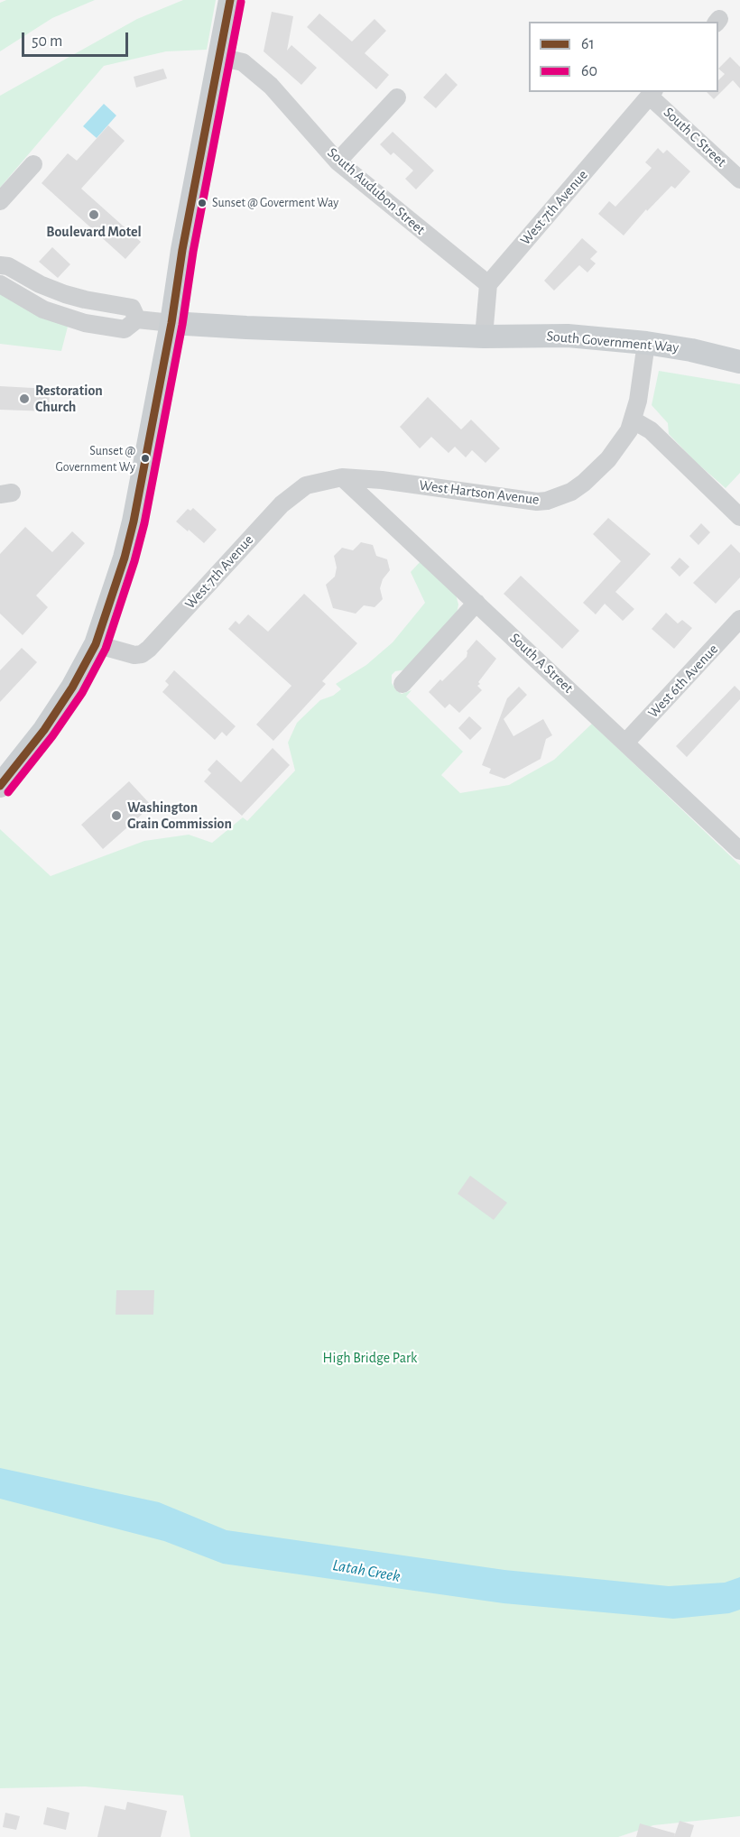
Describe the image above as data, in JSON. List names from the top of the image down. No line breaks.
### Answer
{"streets":{"main road":["South Government Way"],"street":["South C Street","South Audubon Street","West 7th Avenue","West Hartson Avenue","South A Street","West 6th Avenue"]},"crossings":[["South C Street","West 7th Avenue"],["South Audubon Street","West 7th Avenue"],["West 7th Avenue","West Hartson Avenue"],["West 7th Avenue","South A Street"],["South Government Way","West Hartson Avenue"],["West Hartson Avenue","South A Street"],["South A Street","West 6th Avenue"]],"water":["Latah Creek"],"parks":["High Bridge Park"],"places":["Sunset @ Goverment Way","Boulevard Motel","Restoration Church","Sunset @ Government Wy","Washington Grain Commission"],"lines":["transit line 61","transit line 60"],"legend":["61","60"],"scale_bar":"50 m"}
